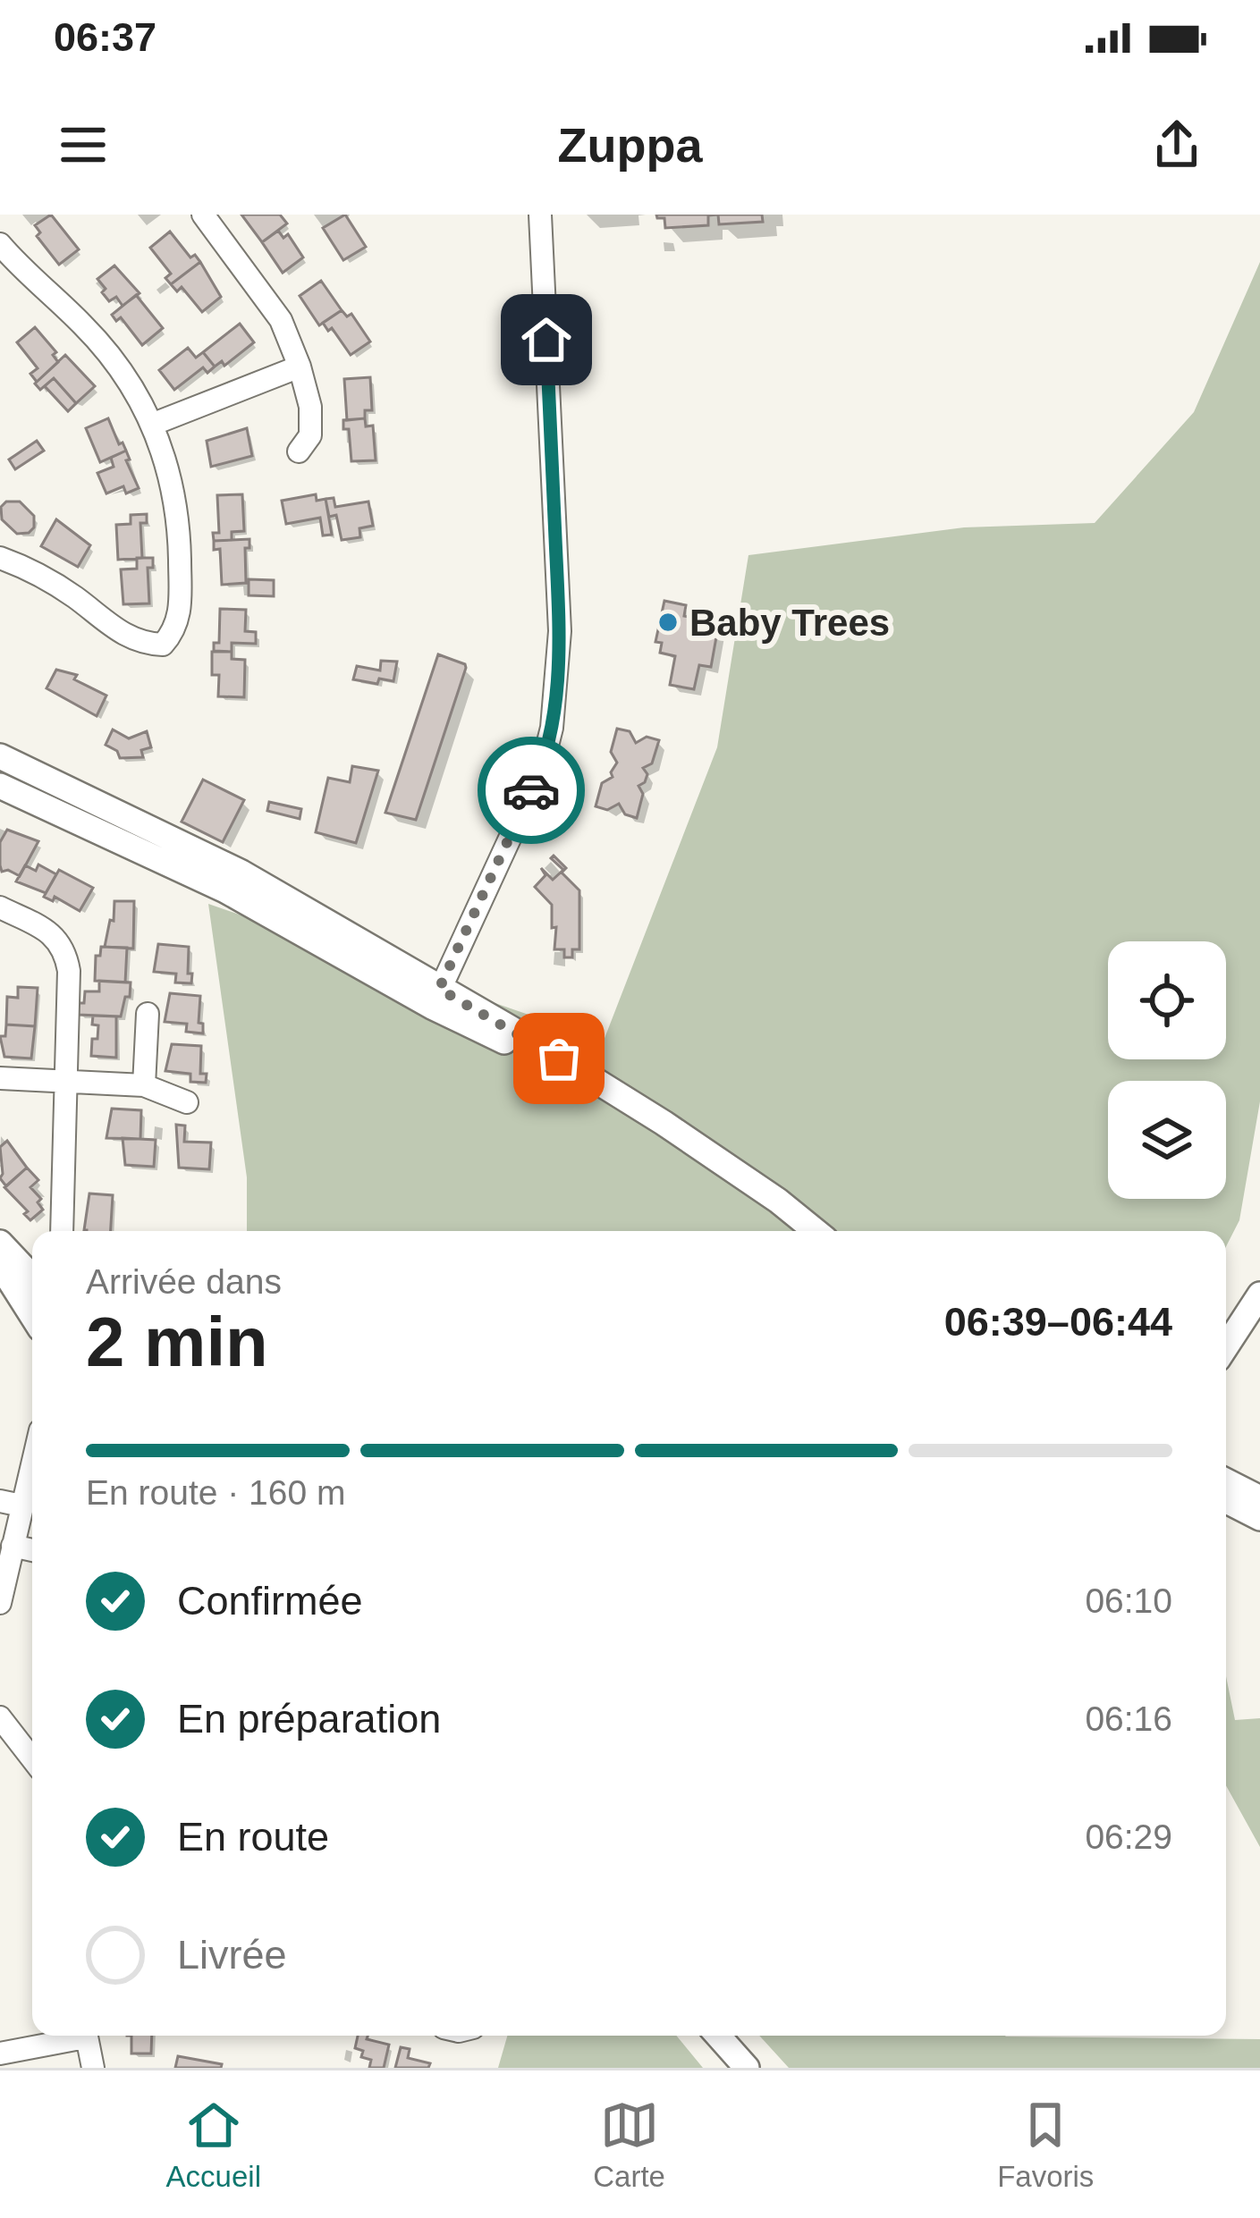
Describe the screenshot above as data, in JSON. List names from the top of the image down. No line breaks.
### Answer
{"places":["Baby Trees"],"page":{"status":"06:37","header":"Zuppa","heading":["2 min","Arrivée dans","06:39–06:44"],"bar":"En route · 160 m","list":[["Confirmée","06:10"],["En préparation","06:16"],["En route","06:29"],"Livrée"],"tabs":["Accueil","Carte","Favoris"]}}
